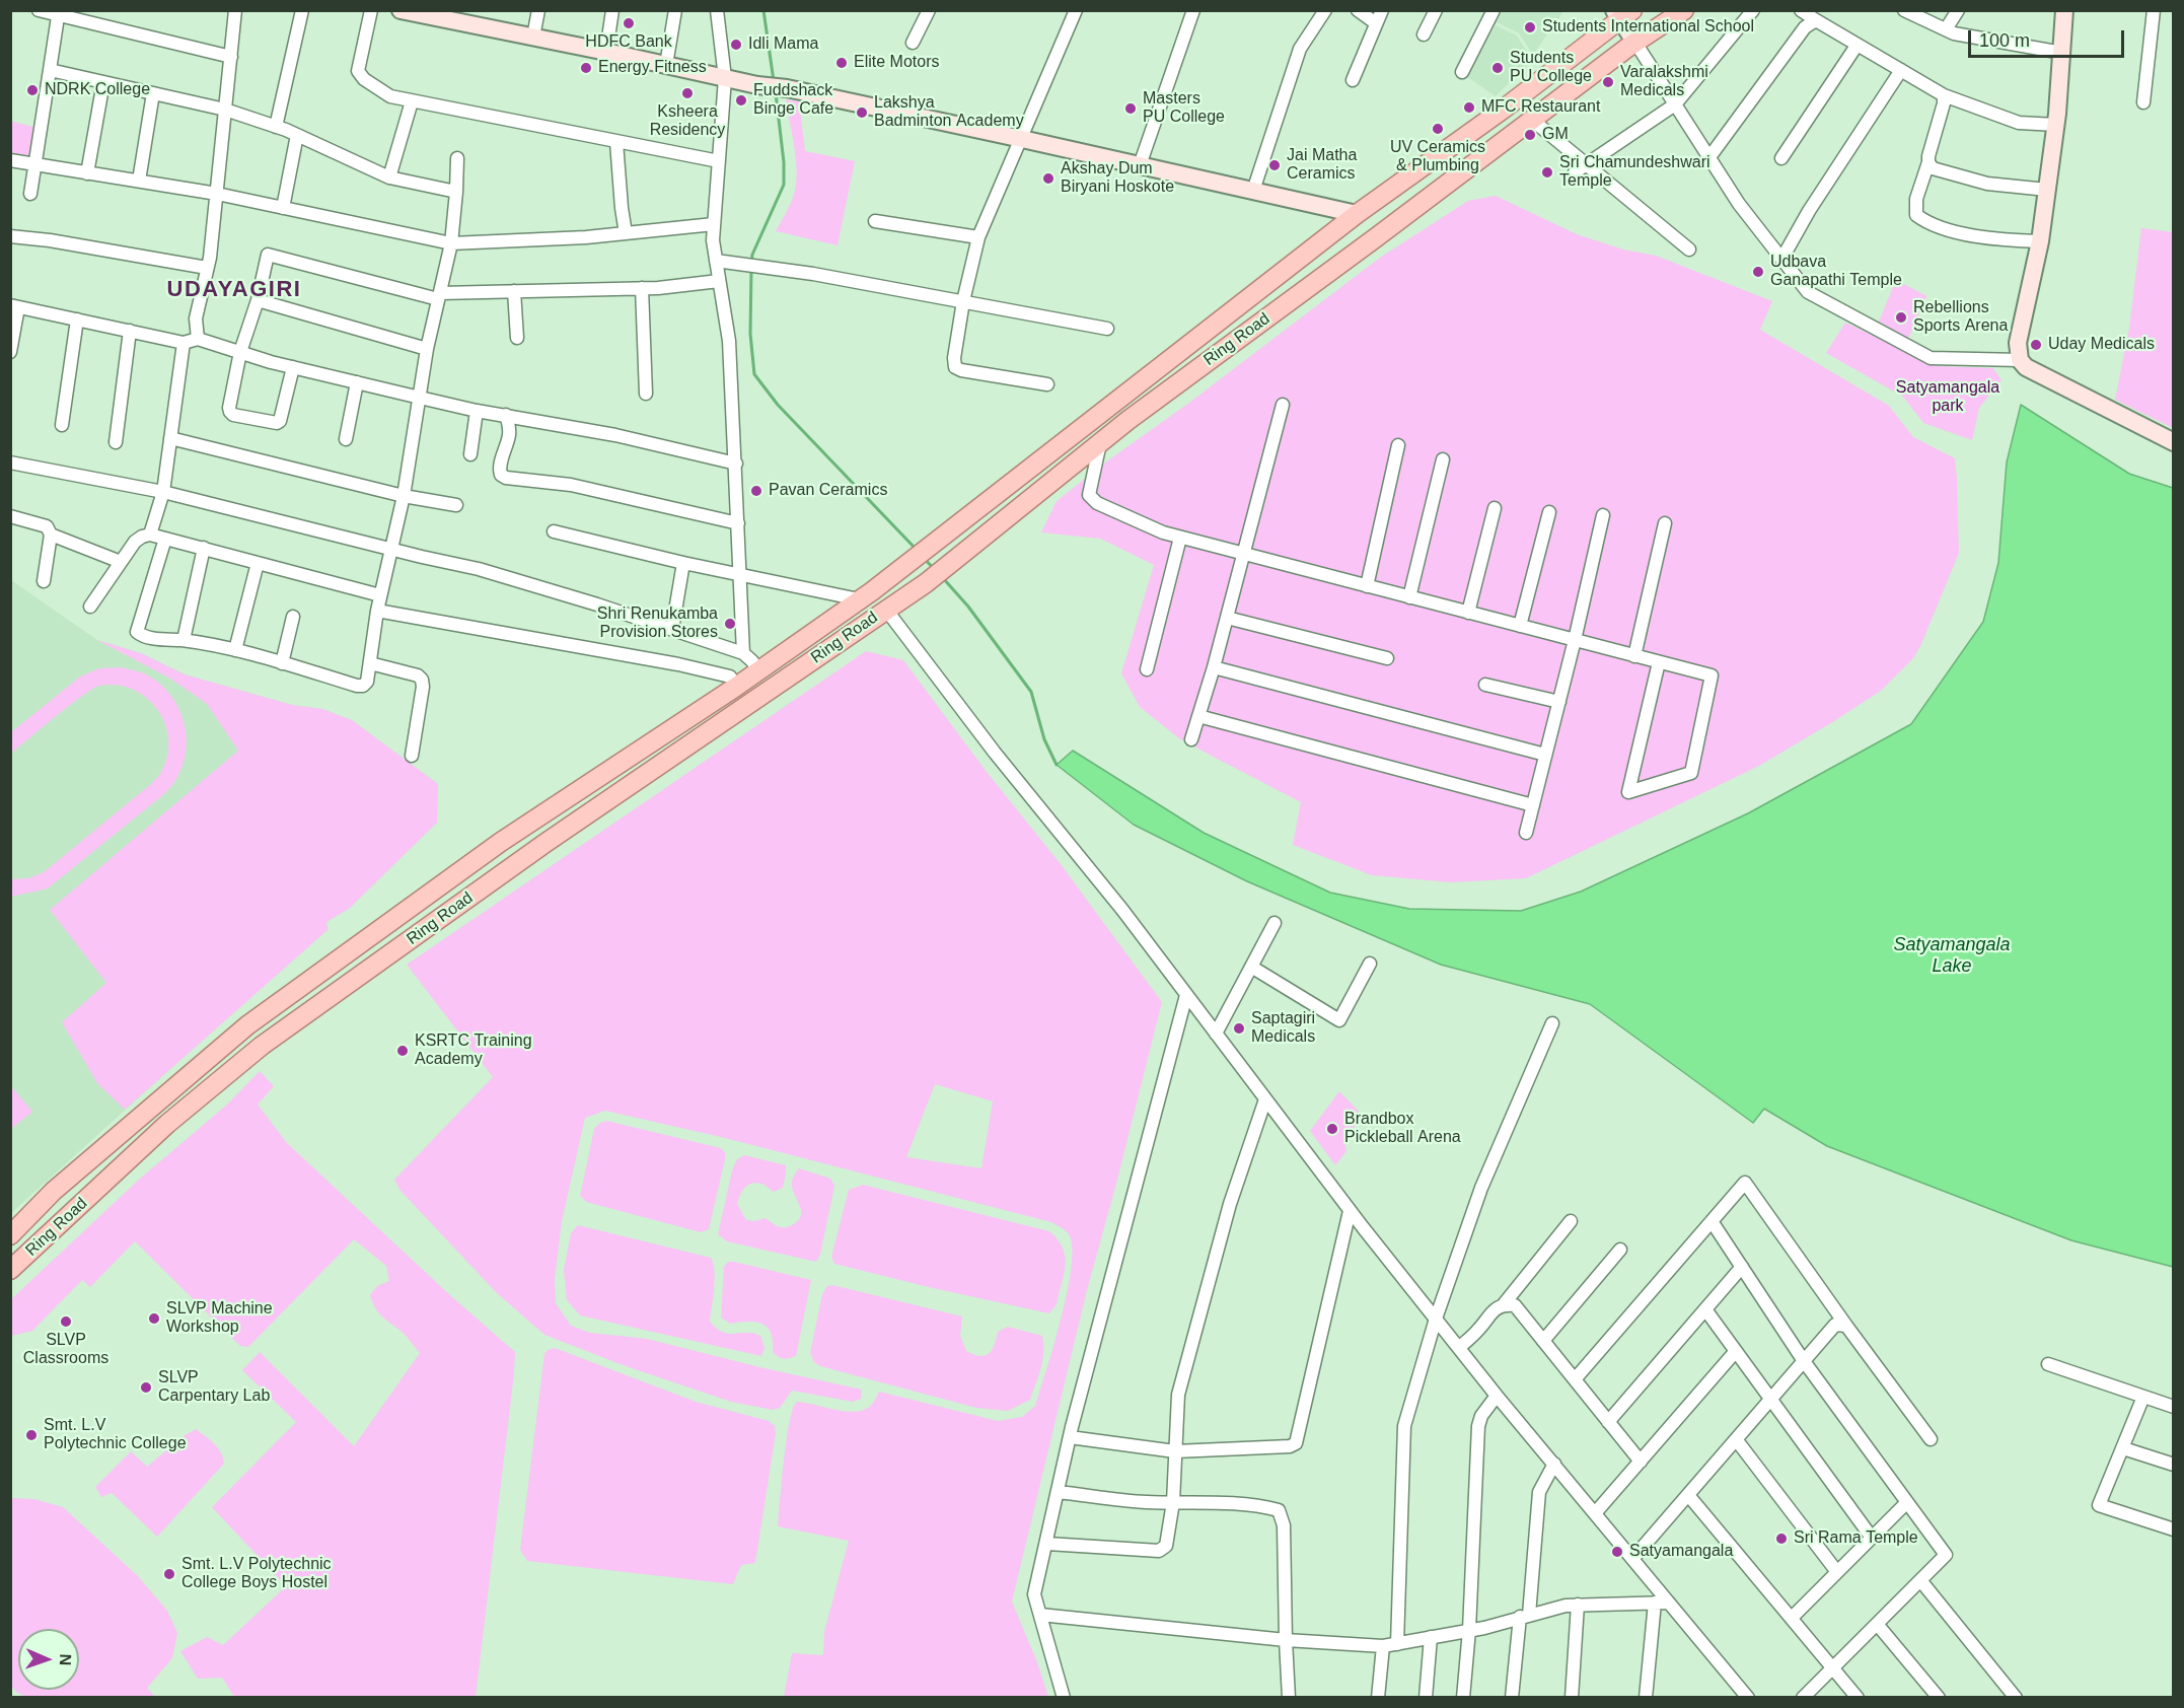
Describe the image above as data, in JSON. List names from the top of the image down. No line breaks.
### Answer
{"streets":{"main road":["Ring Road"]},"districts":["UDAYAGIRI"],"water":["Satyamangala Lake"],"parks":["Satyamangala park"],"places":["HDFC Bank","Students International School","Idli Mama","Elite Motors","Energy Fitness","Students PU College","Varalakshmi Medicals","NDRK College","Ksheera Residency","Fuddshack Binge Cafe","MFC Restaurant","Masters PU College","Lakshya Badminton Academy","UV Ceramics & Plumbing","GM","Jai Matha Ceramics","Sri Chamundeshwari Temple","Akshay Dum Biryani Hoskote","Udbava Ganapathi Temple","Rebellions Sports Arena","Uday Medicals","Pavan Ceramics","Shri Renukamba Provision Stores","Saptagiri Medicals","KSRTC Training Academy","Brandbox Pickleball Arena","SLVP Machine Workshop","SLVP Classrooms","SLVP Carpentary Lab","Smt. L.V Polytechnic College","Sri Rama Temple","Satyamangala","Smt. L.V Polytechnic College Boys Hostel"],"scale_bar":"100 m","north":"right"}
